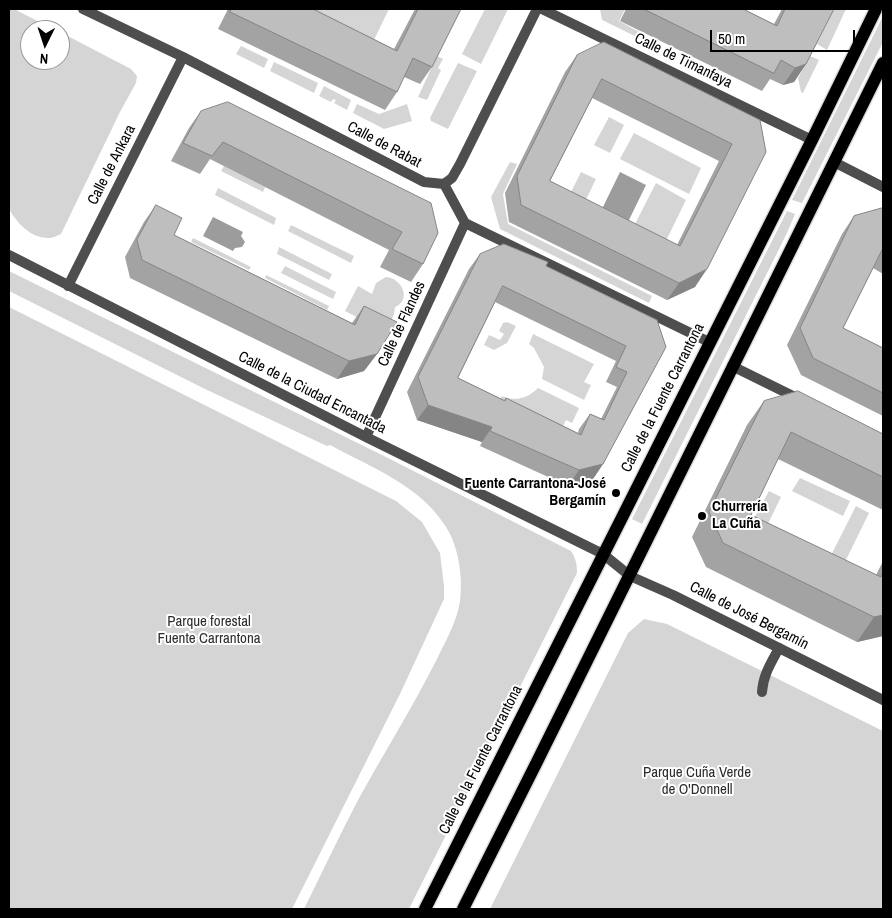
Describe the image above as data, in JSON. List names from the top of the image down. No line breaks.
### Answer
{"streets":{"main road":["Calle de la Fuente Carrantona"],"street":["Calle de Timanfaya","Calle de Rabat","Calle de Ankara","Calle de Flandes","Calle de la Ciudad Encantada","Calle de José Bergamín"]},"crossings":[["Calle de Timanfaya","Calle de la Fuente Carrantona"],["Calle de Rabat","Calle de Ankara"],["Calle de Ankara","Calle de la Ciudad Encantada"],["Calle de Flandes","Calle de la Ciudad Encantada"],["Calle de la Ciudad Encantada","Calle de la Fuente Carrantona"],["Calle de la Ciudad Encantada","Calle de José Bergamín"],["Calle de la Fuente Carrantona","Calle de José Bergamín"]],"parks":["Parque forestal Fuente Carrantona","Parque Cuña Verde de O'Donnell"],"places":["Fuente Carrantona-José Bergamín","Churrería La Cuña"],"scale_bar":"50 m","north":"bottom"}
